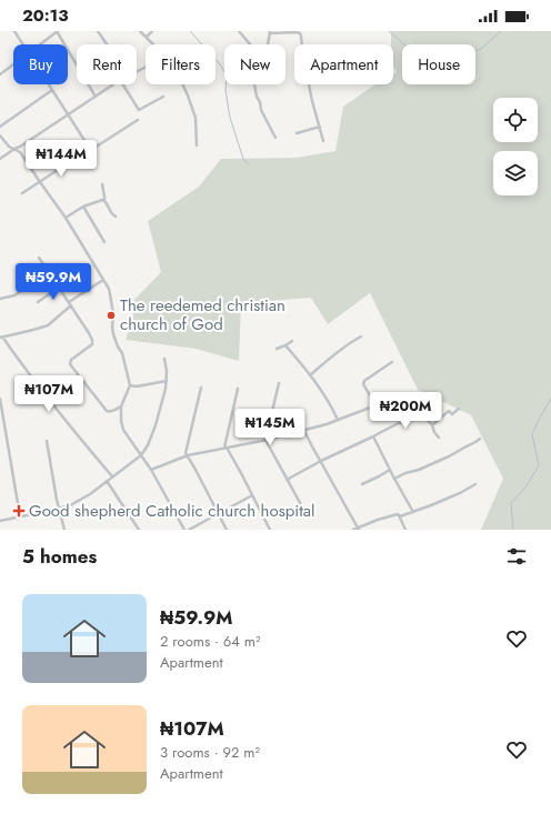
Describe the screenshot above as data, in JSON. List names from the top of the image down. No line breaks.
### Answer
{"places":{"other":["The reedemed christian church of God"],"health":["Good shepherd Catholic church hospital"]},"page":{"status":"20:13","chip":["Buy","Rent","Filters","New","Apartment","House"],"price":["₦144M","₦59.9M","₦107M","₦200M","₦145M"],"heading":"5 homes","list":[{"name":"₦59.9M","note":"2 rooms · 64 m² · Apartment"},{"name":"₦107M","note":"3 rooms · 92 m² · Apartment"}]}}
